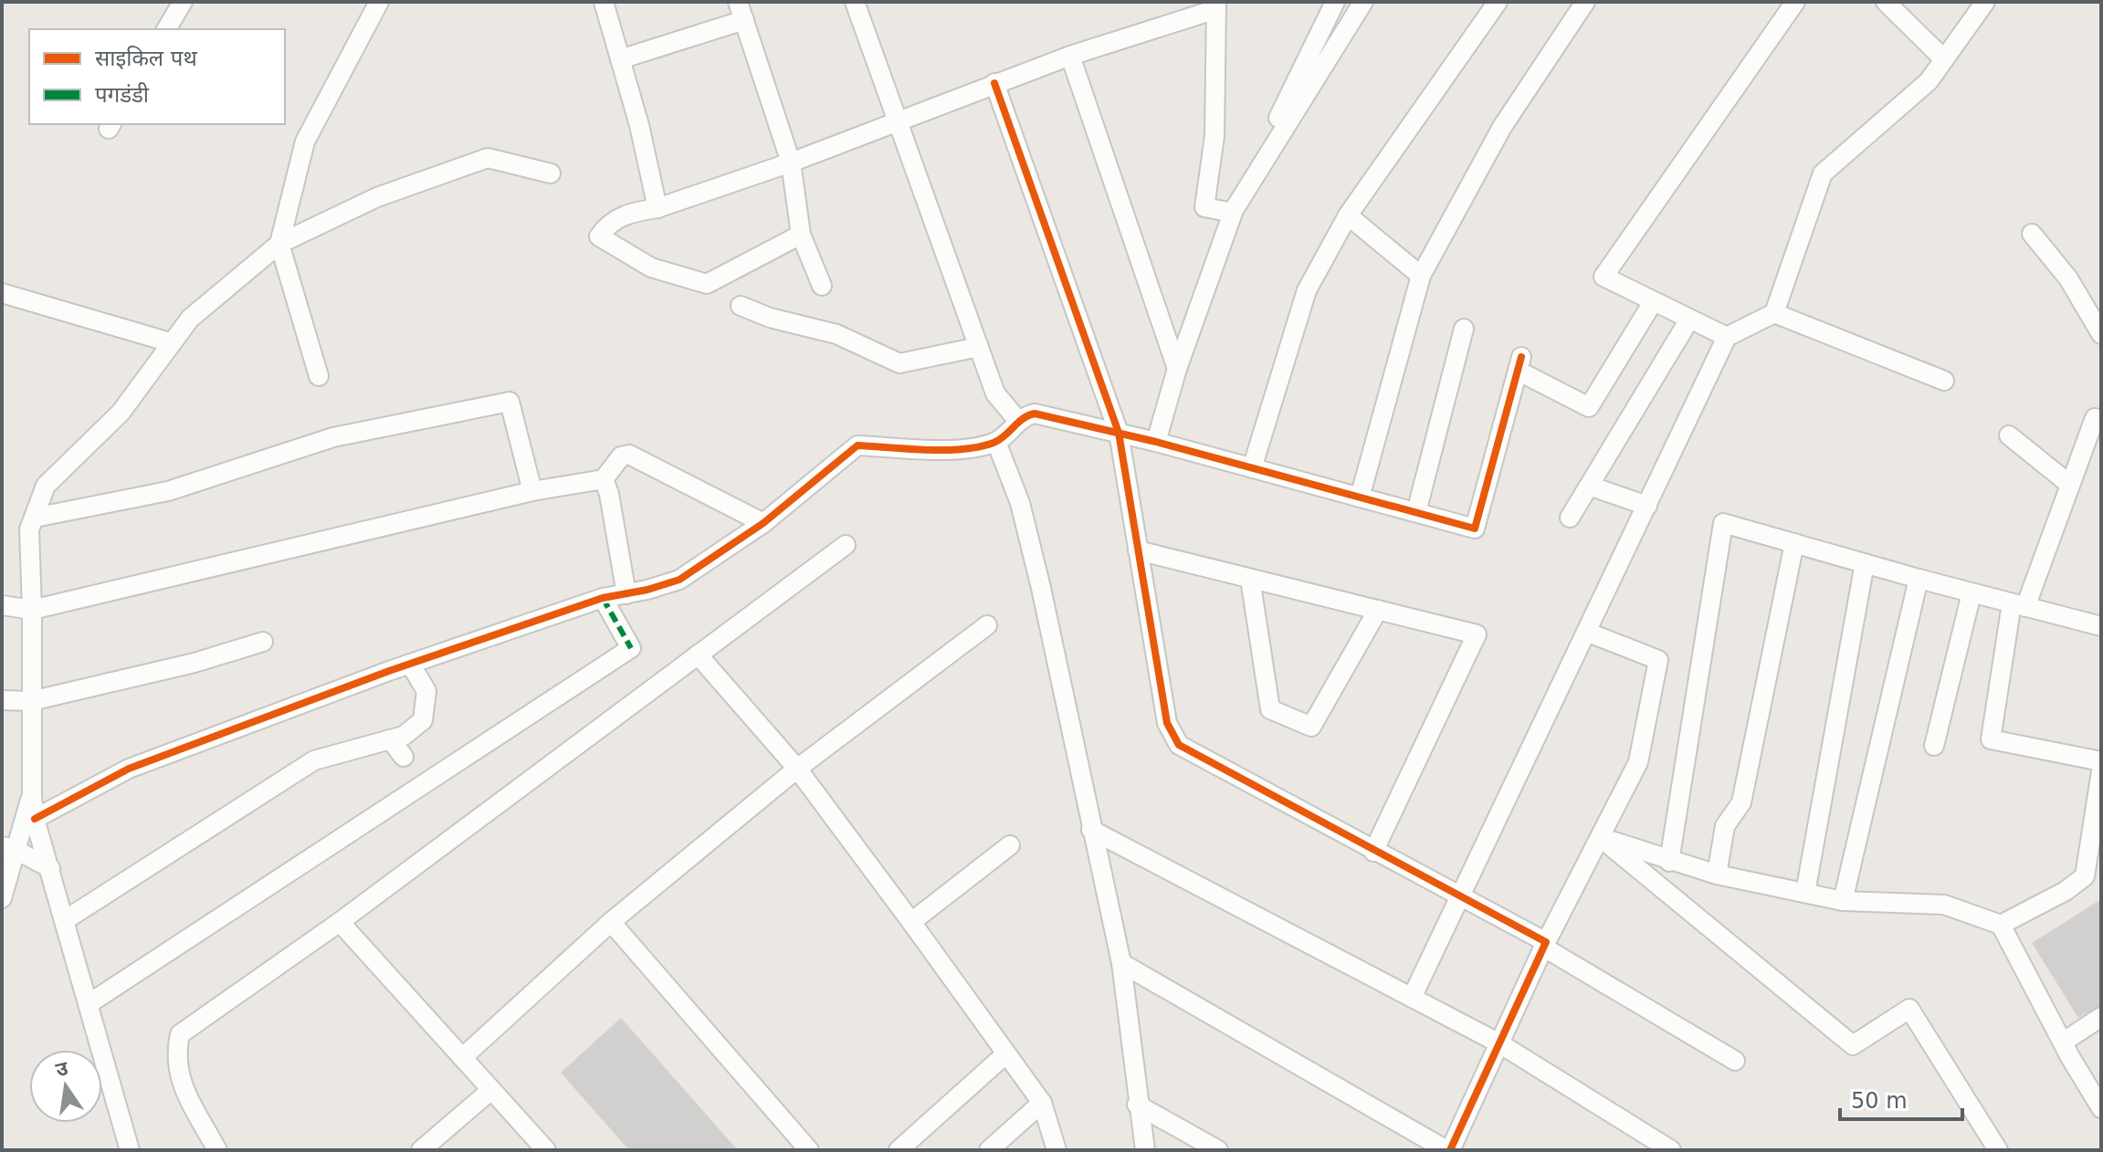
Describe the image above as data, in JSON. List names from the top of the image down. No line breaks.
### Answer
{"legend":["साइकिल पथ","पगडंडी"],"scale_bar":"50 m","north":"top"}
